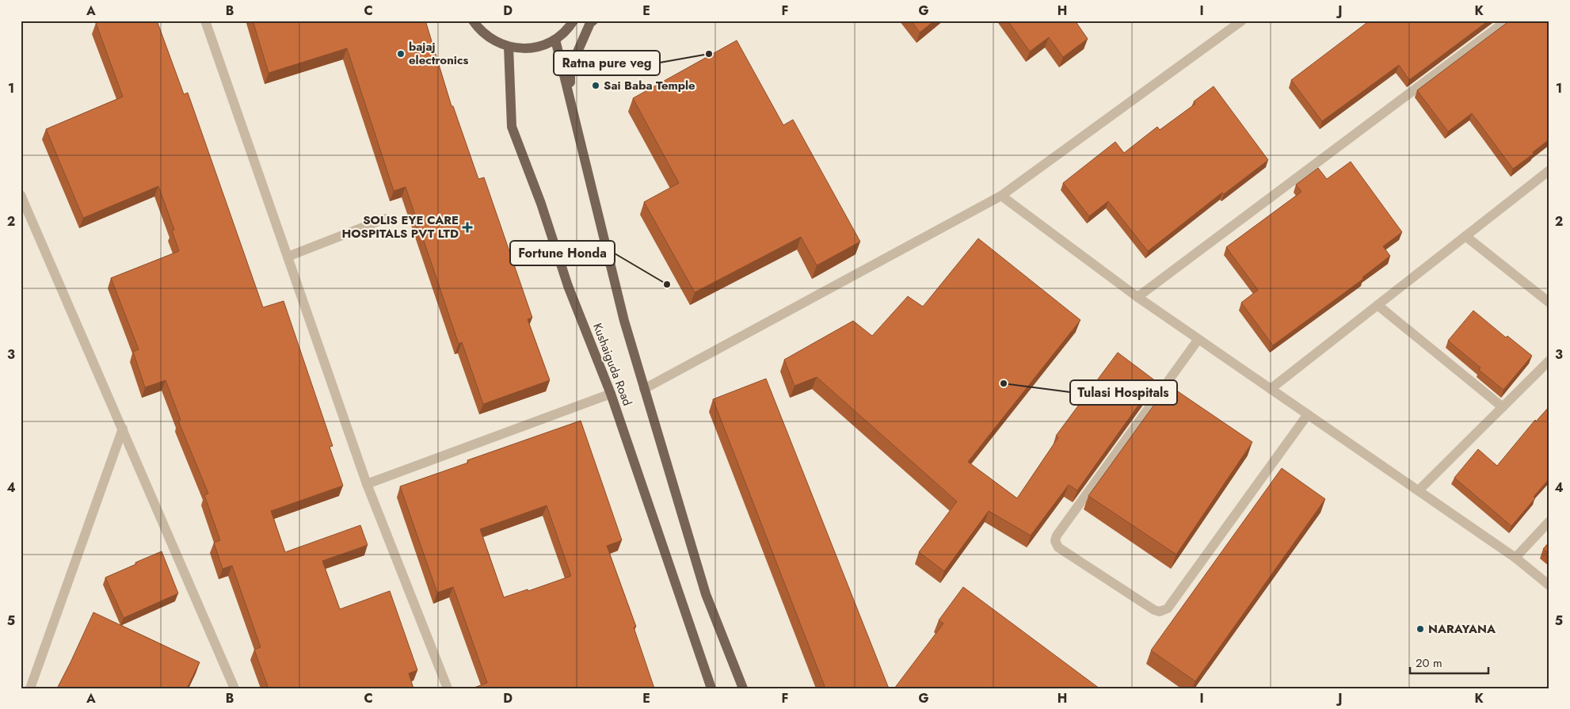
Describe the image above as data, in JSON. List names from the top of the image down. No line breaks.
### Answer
{"streets":{"main road":["Kushaiguda Road"]},"places":{"other":["bajaj electronics","Ratna pure veg","Sai Baba Temple","Fortune Honda","Tulasi Hospitals","NARAYANA"],"health":["SOLIS EYE CARE HOSPITALS PVT LTD"]},"scale_bar":"20 m","grid":{"columns":["A","B","C","D","E","F","G","H","I","J","K"],"rows":["1","2","3","4","5"]}}
